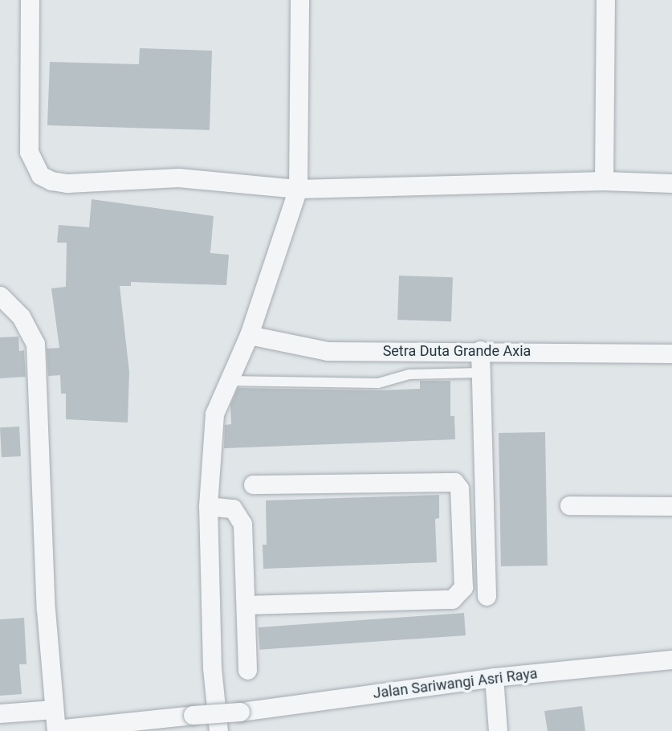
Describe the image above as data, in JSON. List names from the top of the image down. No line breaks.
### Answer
{"streets":{"street":["Setra Duta Grande Axia","Jalan Sariwangi Asri Raya"]}}
